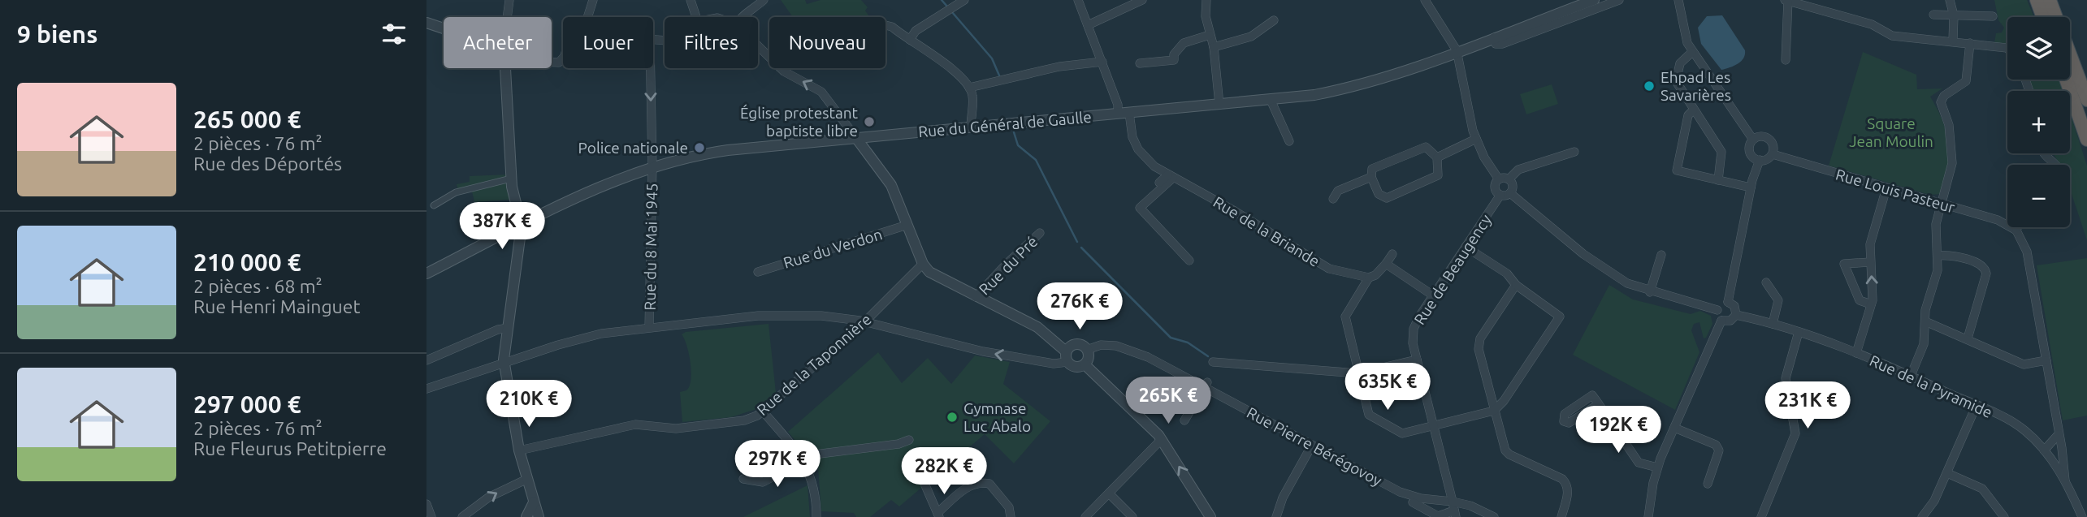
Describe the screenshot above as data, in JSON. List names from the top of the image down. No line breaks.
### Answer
{"streets":{"street":["Rue du Général de Gaulle","Rue Louis Pasteur","Rue de la Briande","Rue du 8 Mai 1945","Rue du Verdon","Rue du Pré","Rue de Beaugency","Rue de la Taponnière","Rue de la Pyramide","Rue Pierre Bérégovoy"]},"crossings":[["Rue du Général de Gaulle","Rue de la Briande"],["Rue du Général de Gaulle","Rue du 8 Mai 1945"],["Rue de Beaugency","Rue Pierre Bérégovoy"]],"one_way":["Rue du 8 Mai 1945"],"parks":["Square Jean Moulin"],"places":["Ehpad Les Savarières","Église protestant baptiste libre","Police nationale","Gymnase Luc Abalo"],"page":{"heading":"9 biens","map_buttons":["+","−"],"chip":["Acheter","Louer","Filtres","Nouveau"],"list":[{"name":"265 000 €","note":"2 pièces · 76 m² · Rue des Déportés"},{"name":"210 000 €","note":"2 pièces · 68 m² · Rue Henri Mainguet"},{"name":"297 000 €","note":"2 pièces · 76 m² · Rue Fleurus Petitpierre"}],"price":["387K €","276K €","635K €","265K €","210K €","231K €","192K €","297K €","282K €"]}}
